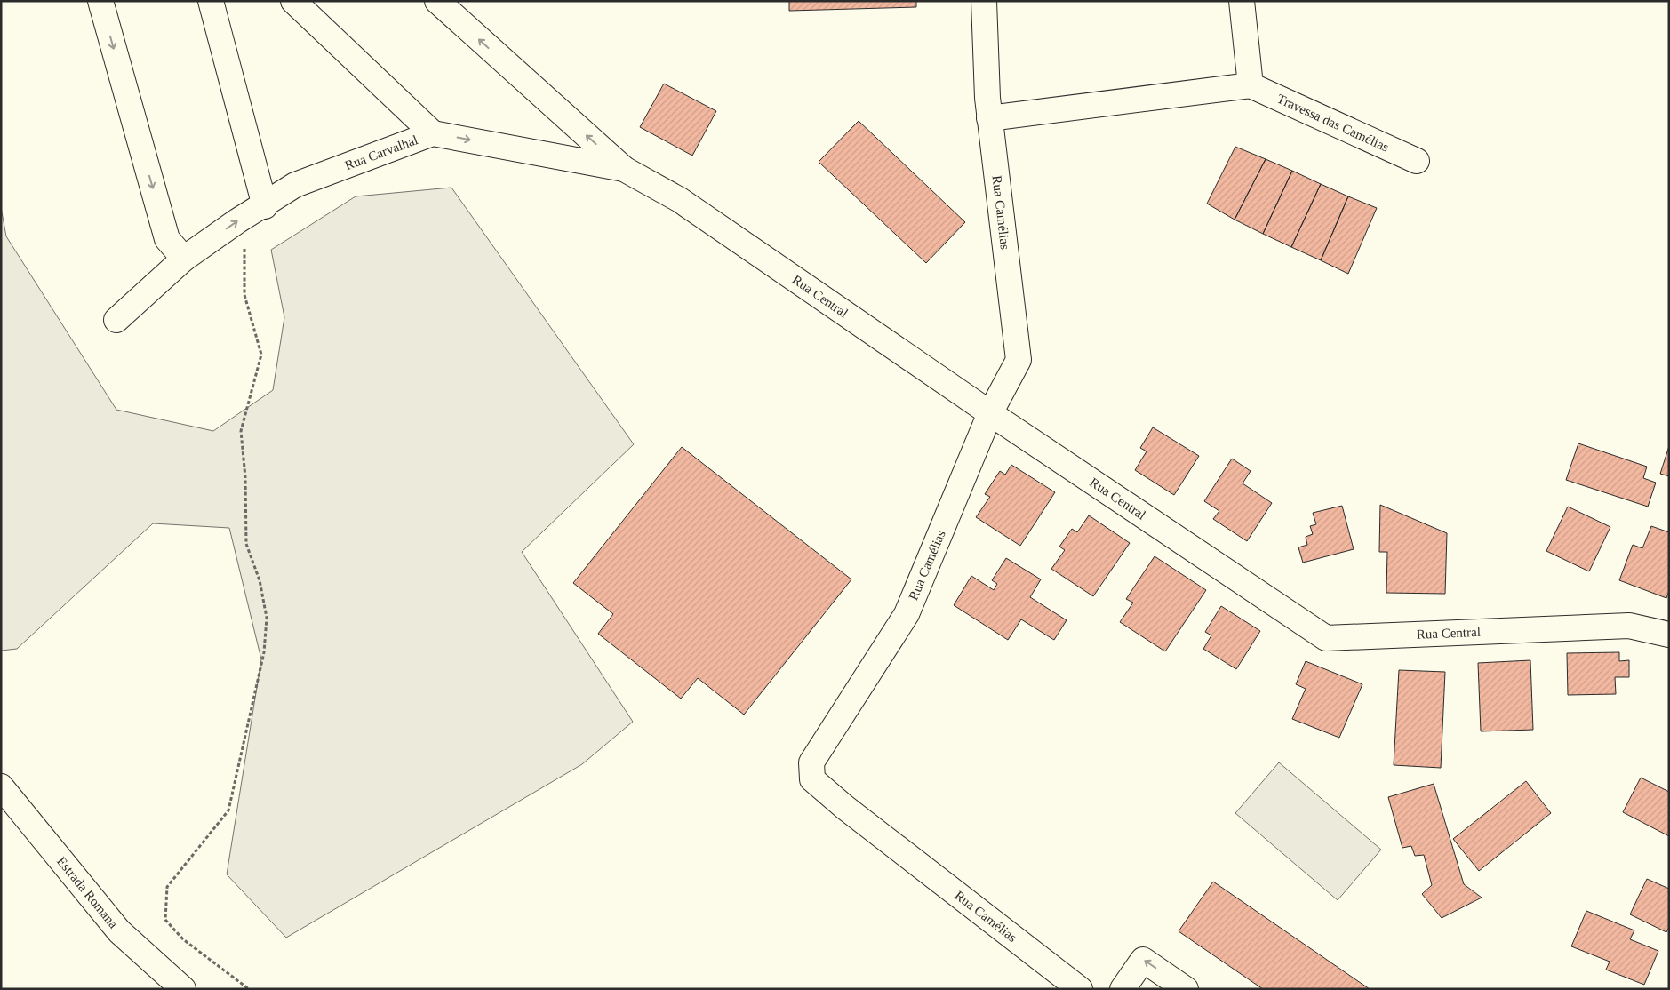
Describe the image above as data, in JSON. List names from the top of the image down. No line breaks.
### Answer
{"streets":{"street":["Travessa das Camélias","Rua Carvalhal","Rua Camélias","Rua Central","Estrada Romana"]},"crossings":[["Rua Carvalhal","Rua Central"],["Rua Camélias","Rua Central"]],"one_way":["Rua Carvalhal"]}
